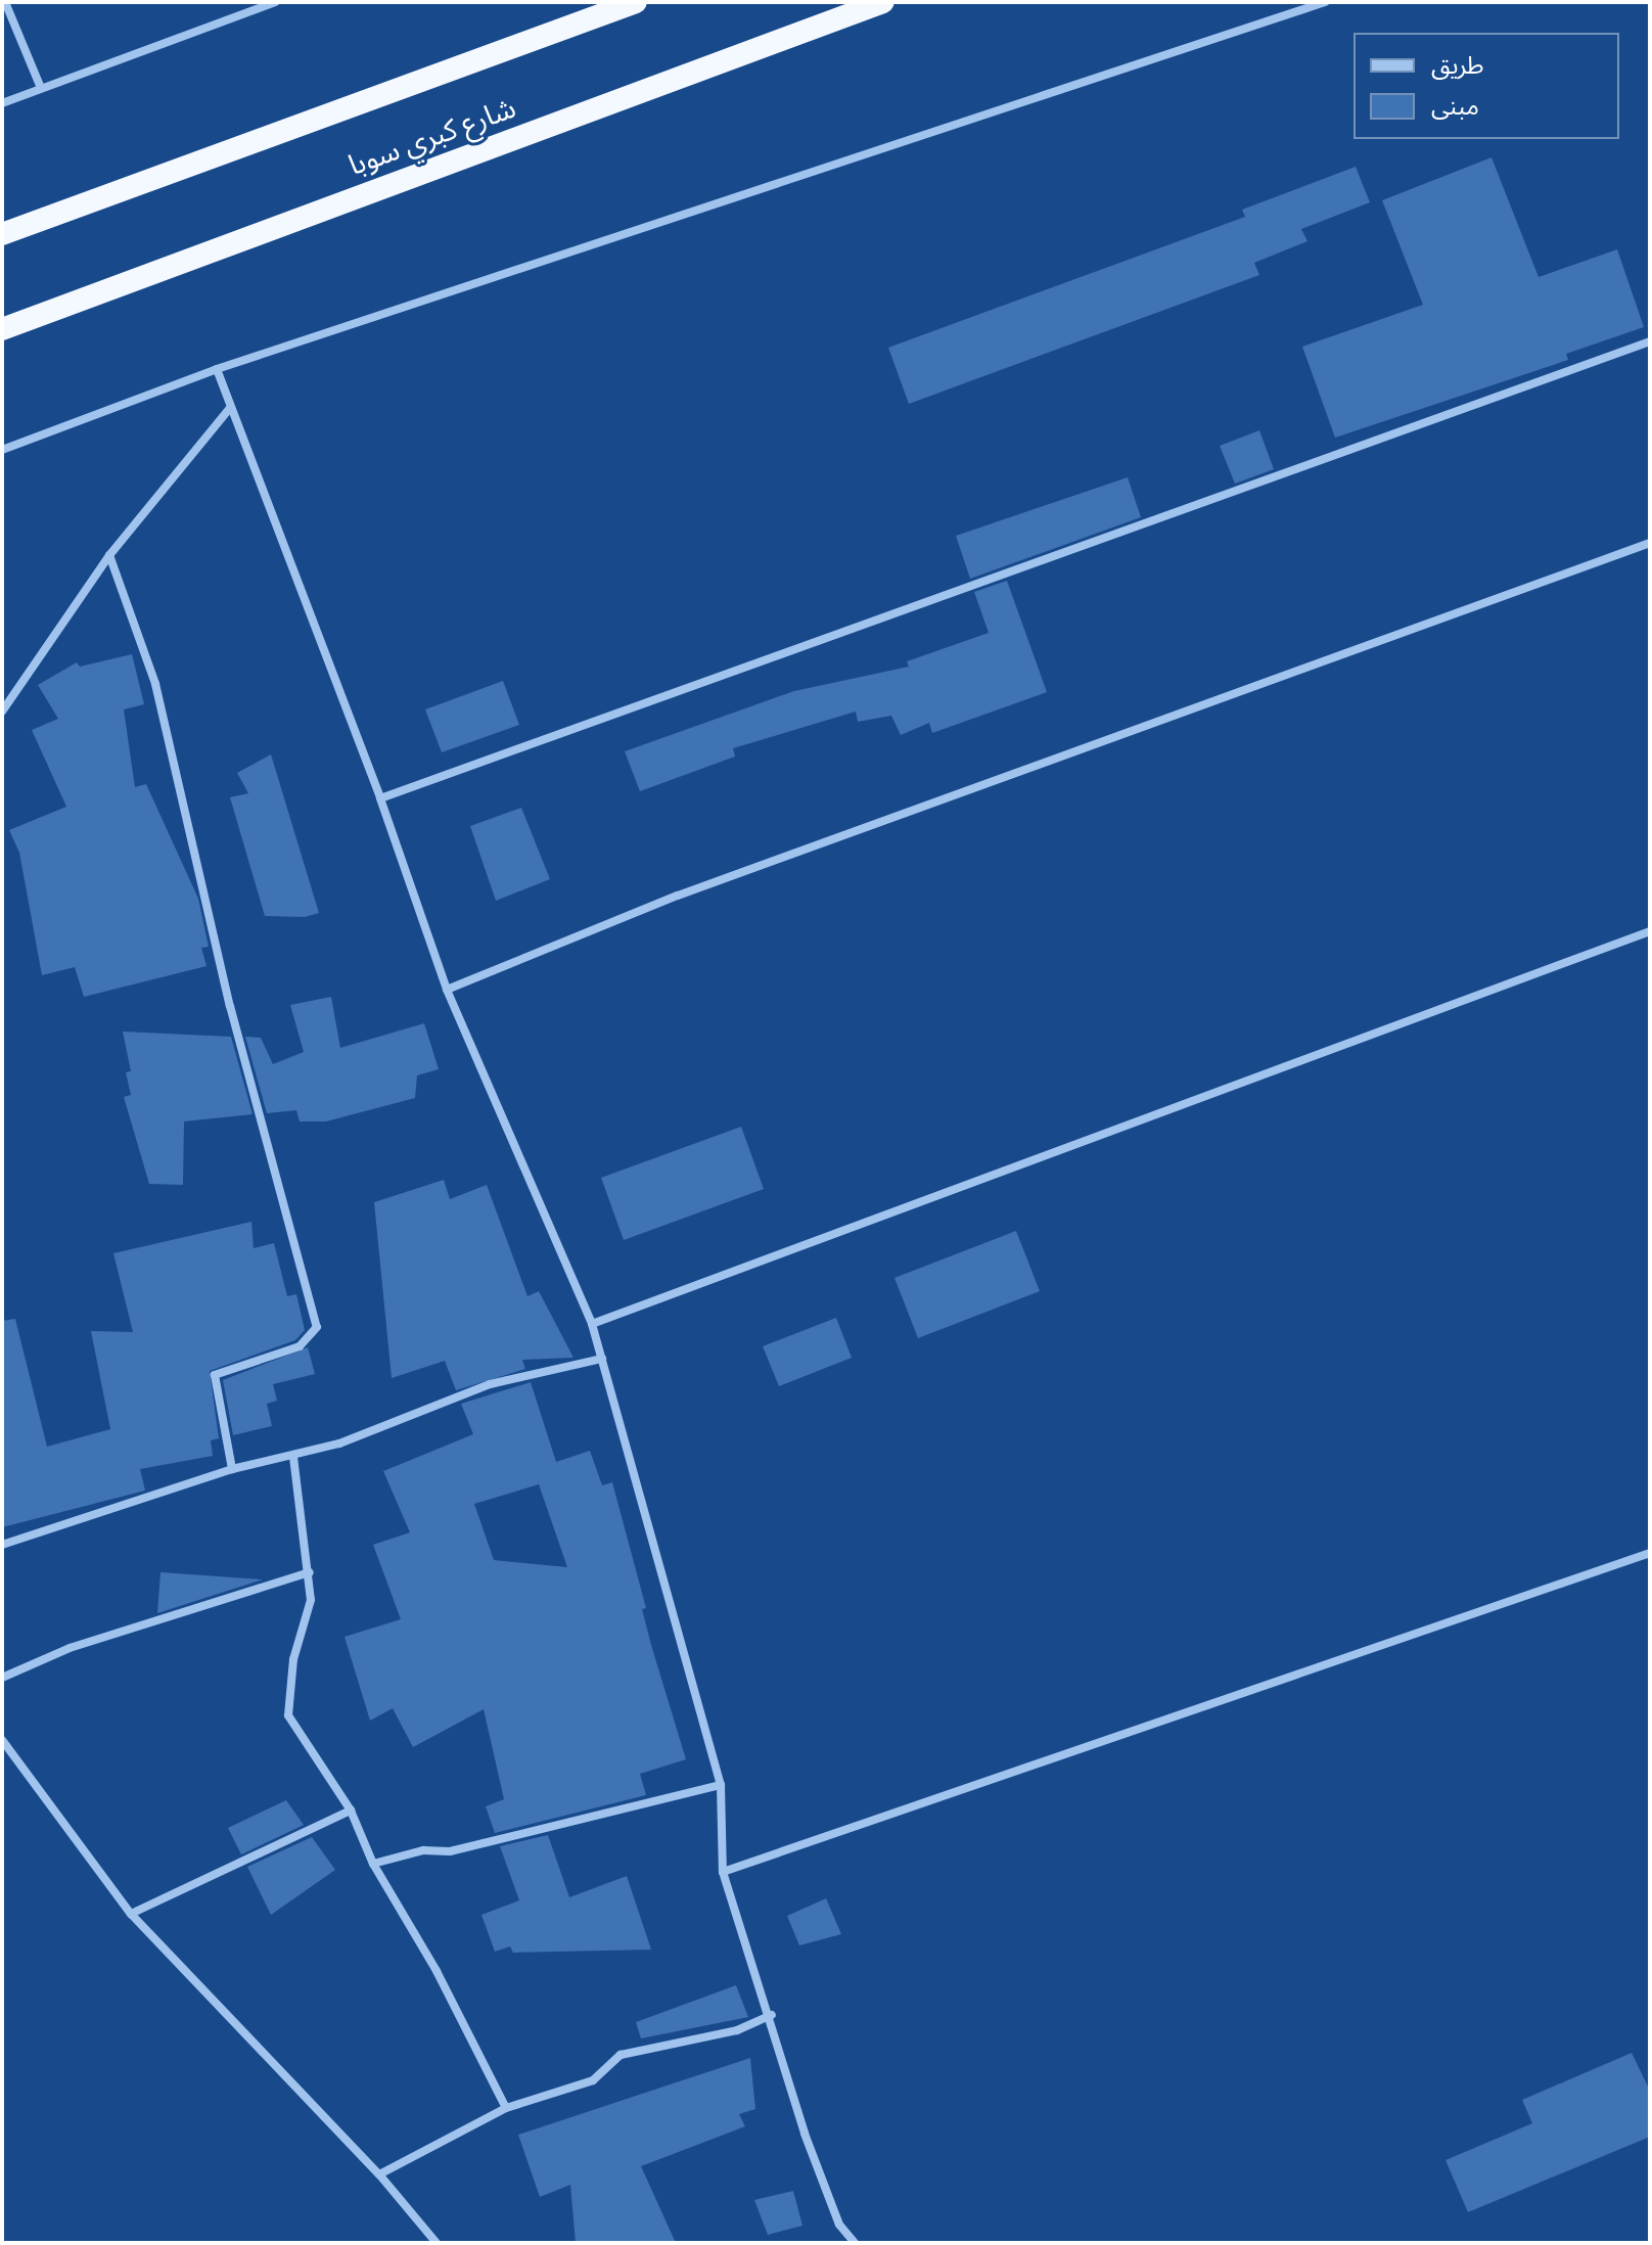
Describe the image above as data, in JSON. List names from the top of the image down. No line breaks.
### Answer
{"streets":{"highway":["شارع كبري سوبا"]},"legend":["طريق","مبنى"]}
